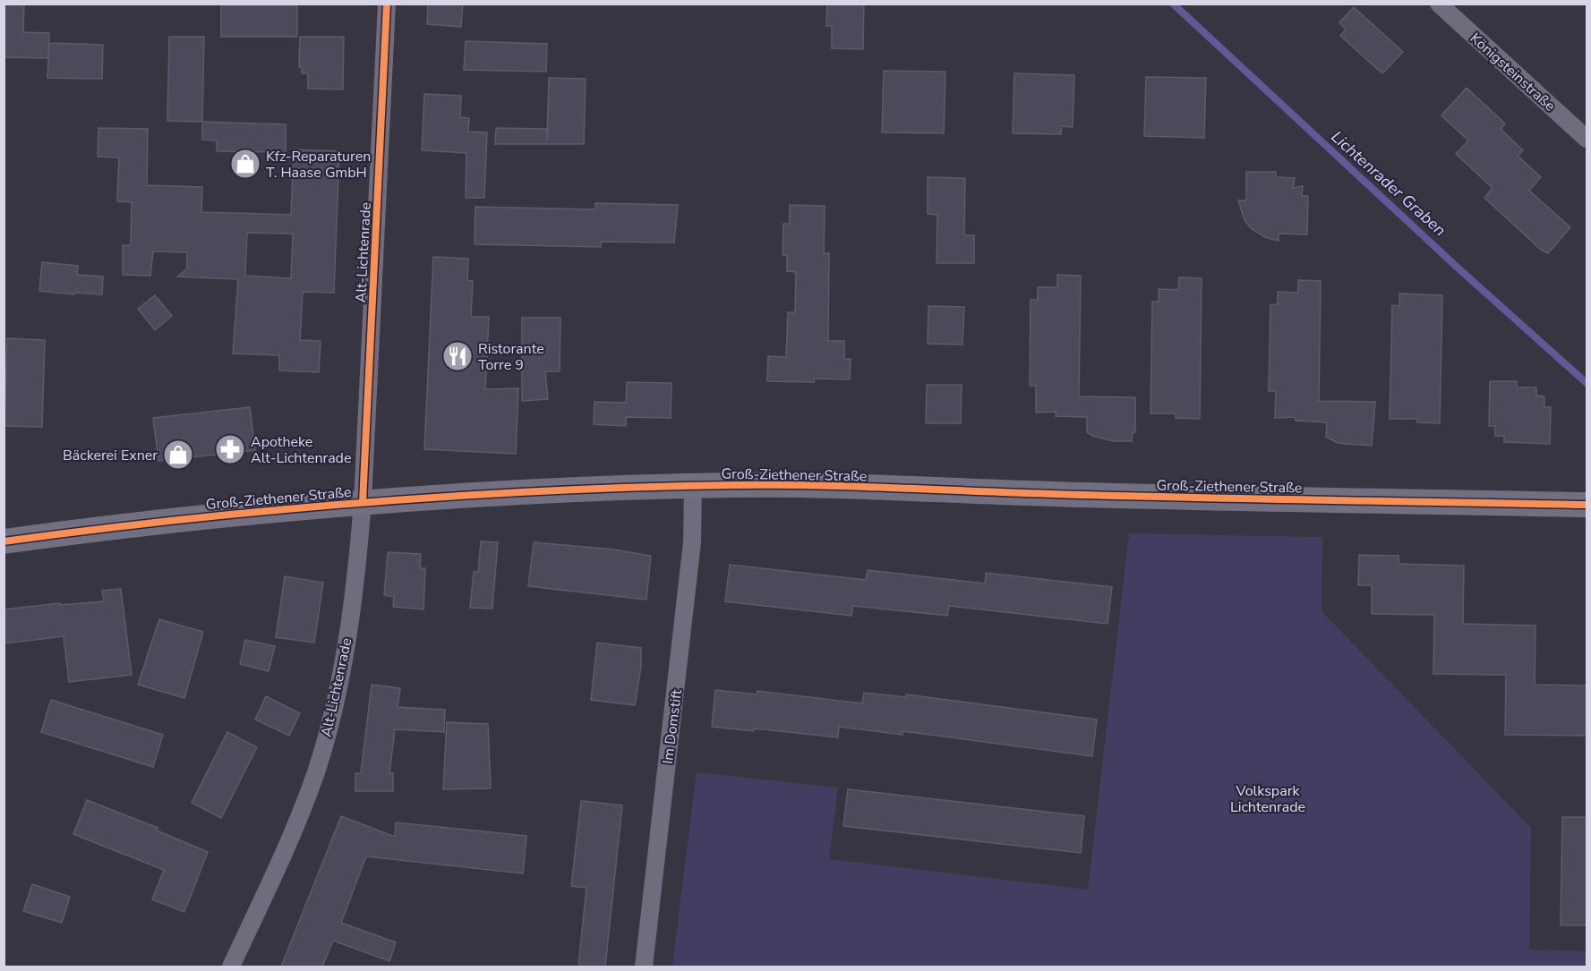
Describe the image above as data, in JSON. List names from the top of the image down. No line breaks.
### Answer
{"streets":{"street":["Königsteinstraße","Alt-Lichtenrade","Groß-Ziethener Straße","Im Domstift"]},"crossings":[["Alt-Lichtenrade","Groß-Ziethener Straße"],["Groß-Ziethener Straße","Im Domstift"]],"water":["Lichtenrader Graben"],"parks":["Volkspark Lichtenrade"],"places":{"shop":["Kfz-Reparaturen T. Haase GmbH","Bäckerei Exner"],"restaurant":["Ristorante Torre 9"],"pharmacy":["Apotheke Alt-Lichtenrade"]}}
